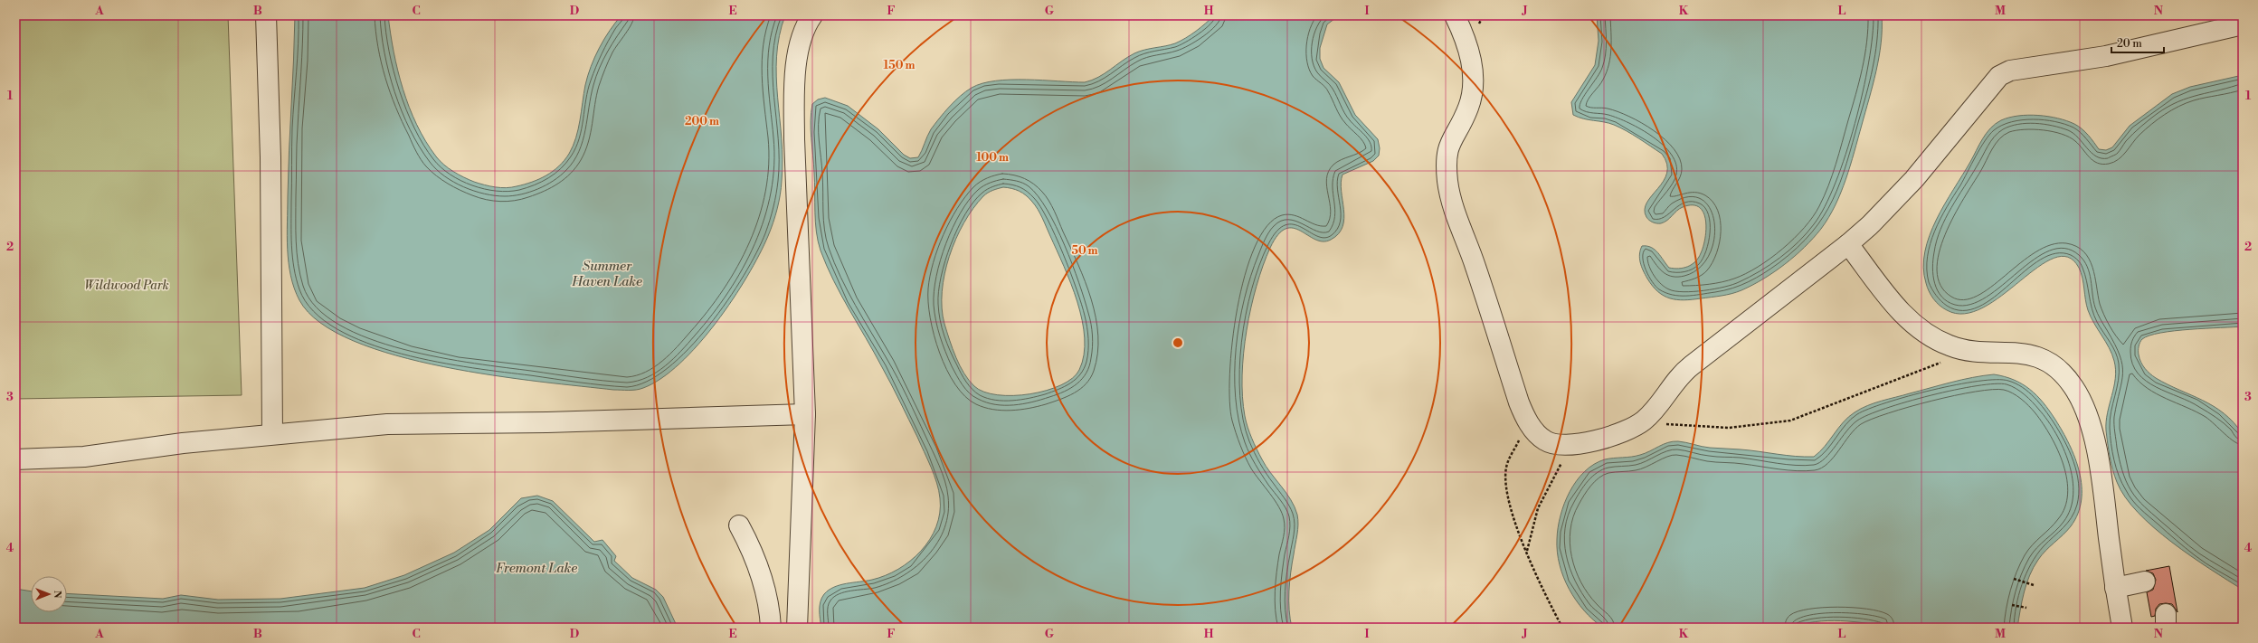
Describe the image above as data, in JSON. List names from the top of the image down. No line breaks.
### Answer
{"water":["Summer Haven Lake","Fremont Lake"],"parks":["Wildwood Park"],"scale_bar":"20 m","north":"right","grid":{"columns":["A","B","C","D","E","F","G","H","I","J","K","L","M","N"],"rows":["1","2","3","4"]},"rings":["150 m","200 m","100 m","50 m"]}
